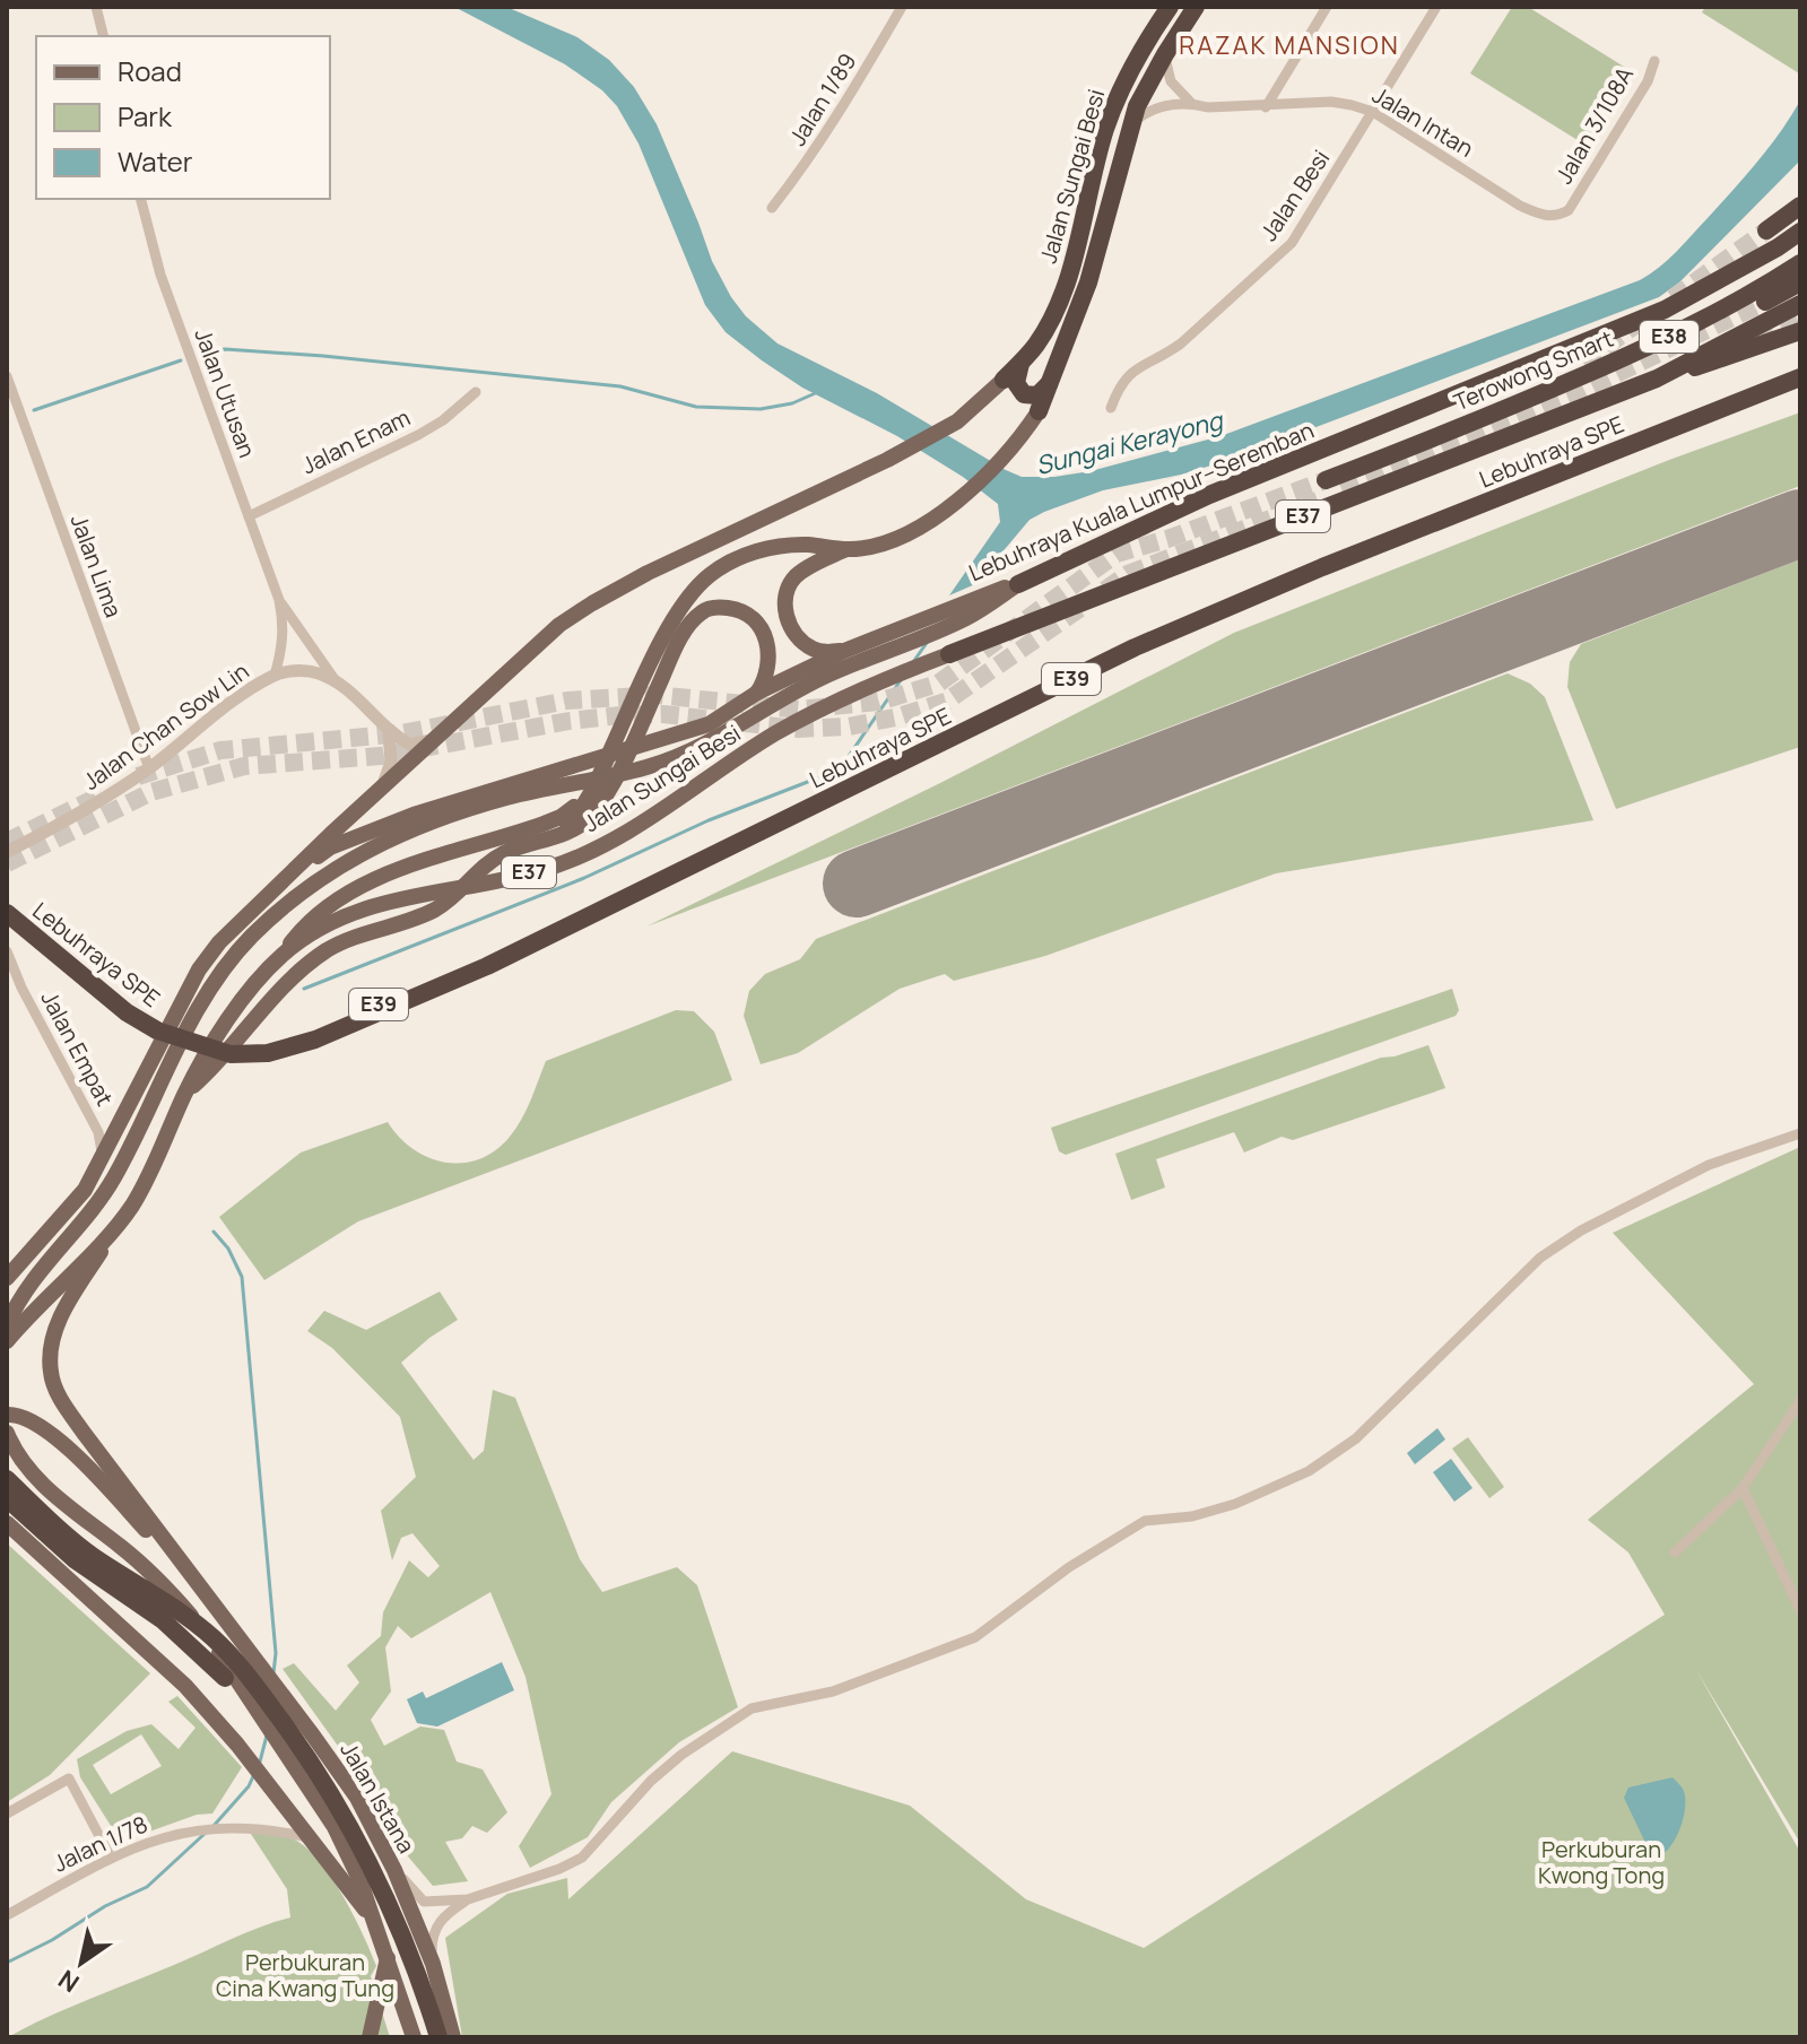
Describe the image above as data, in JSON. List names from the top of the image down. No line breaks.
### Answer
{"streets":{"highway":["Jalan Sungai Besi","E38","Terowong Smart","Lebuhraya SPE","Lebuhraya Kuala Lumpur–Seremban","E37","E39"],"main road":["Jalan Istana"],"street":["Jalan 1/89","Jalan Intan","Jalan 3/108A","Jalan Besi","Jalan Utusan","Jalan Enam","Jalan Lima","Jalan Chan Sow Lin","Jalan Empat","Jalan 1/78"]},"crossings":[["Jalan Intan","Jalan 3/108A"],["Jalan Intan","Jalan Sungai Besi"],["Jalan Intan","Jalan Besi"],["Jalan Sungai Besi","Lebuhraya Kuala Lumpur–Seremban"],["Jalan Sungai Besi","E37"],["Jalan Utusan","Jalan Enam"],["Jalan Utusan","Jalan Chan Sow Lin"],["Lebuhraya Kuala Lumpur–Seremban","E37"],["E37","Jalan Empat"],["Jalan Lima","Jalan Chan Sow Lin"]],"districts":["RAZAK MANSION"],"water":["Sungai Kerayong"],"parks":["Perkuburan Kwong Tong","Perbukuran Cina Kwang Tung"],"legend":["Road","Park","Water"],"north":"bottom left"}
